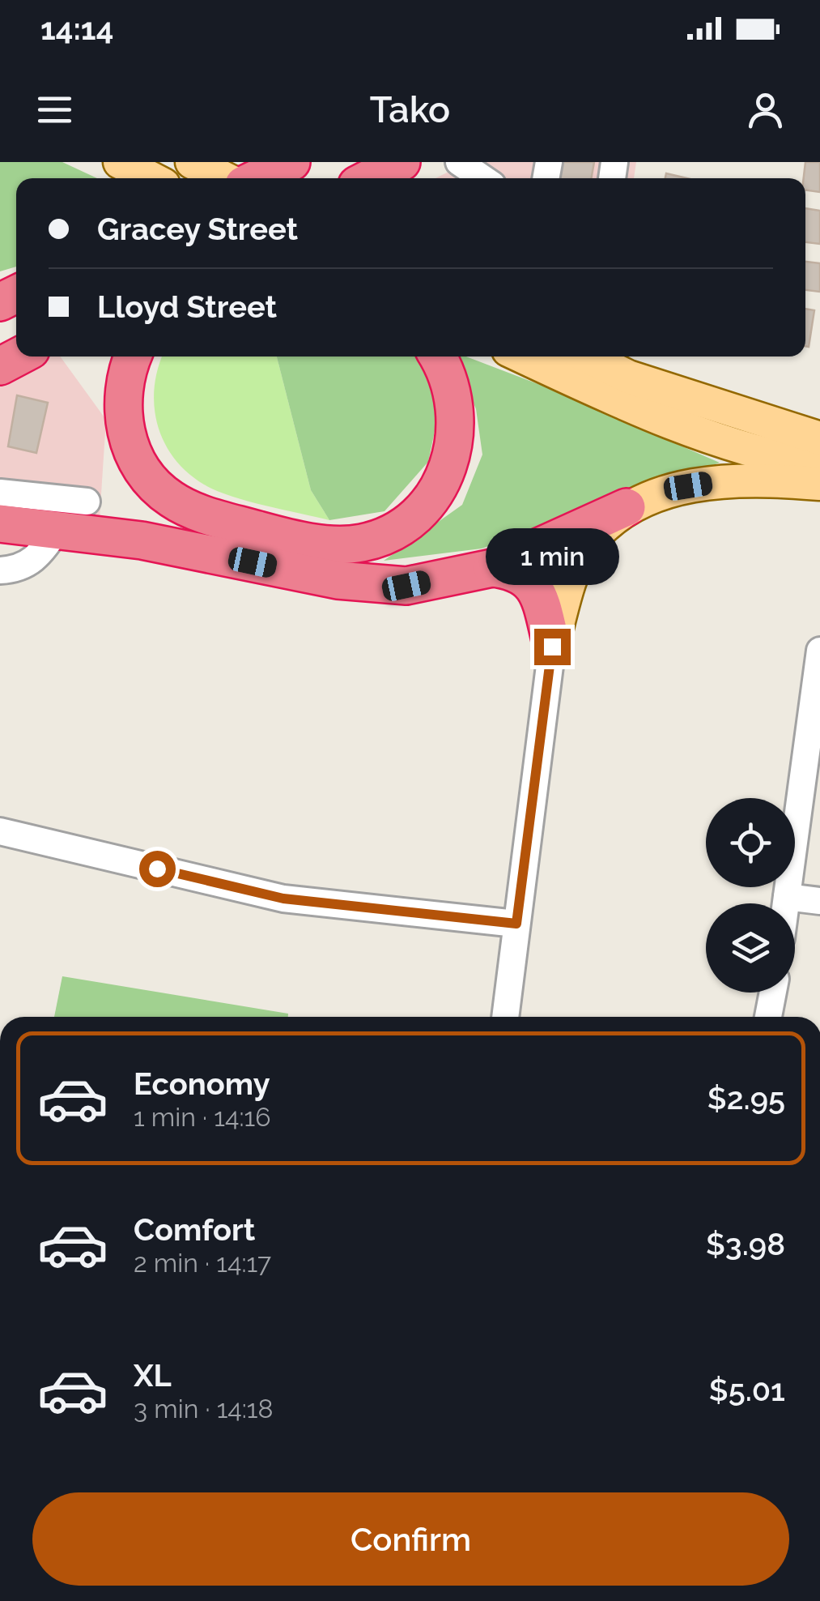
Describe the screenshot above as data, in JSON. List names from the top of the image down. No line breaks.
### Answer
{"page":{"status":"14:14","header":"Tako","banner":["Gracey Street","Lloyd Street"],"bubble":"1 min","list":[{"name":"Economy","note":"1 min · 14:16","value":"$2.95"},{"name":"Comfort","note":"2 min · 14:17","value":"$3.98"},{"name":"XL","note":"3 min · 14:18","value":"$5.01"}],"buttons":"Confirm"}}
